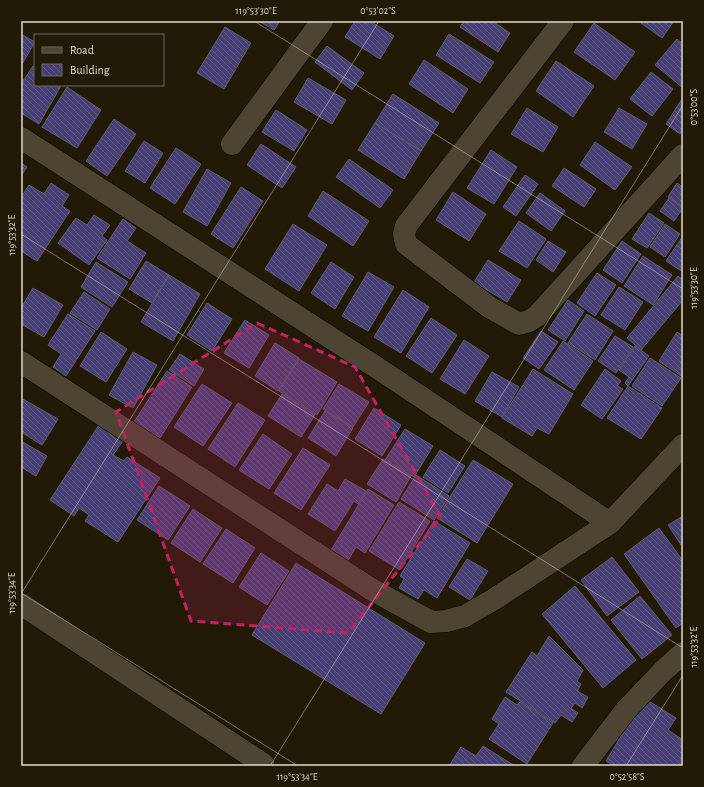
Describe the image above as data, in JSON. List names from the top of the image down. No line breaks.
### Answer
{"legend":["Road","Building"],"coordinates":["119°53'30\"E","0°53'02\"S","0°53'00\"S","119°53'32\"E","119°53'34\"E","0°52'58\"S"]}
